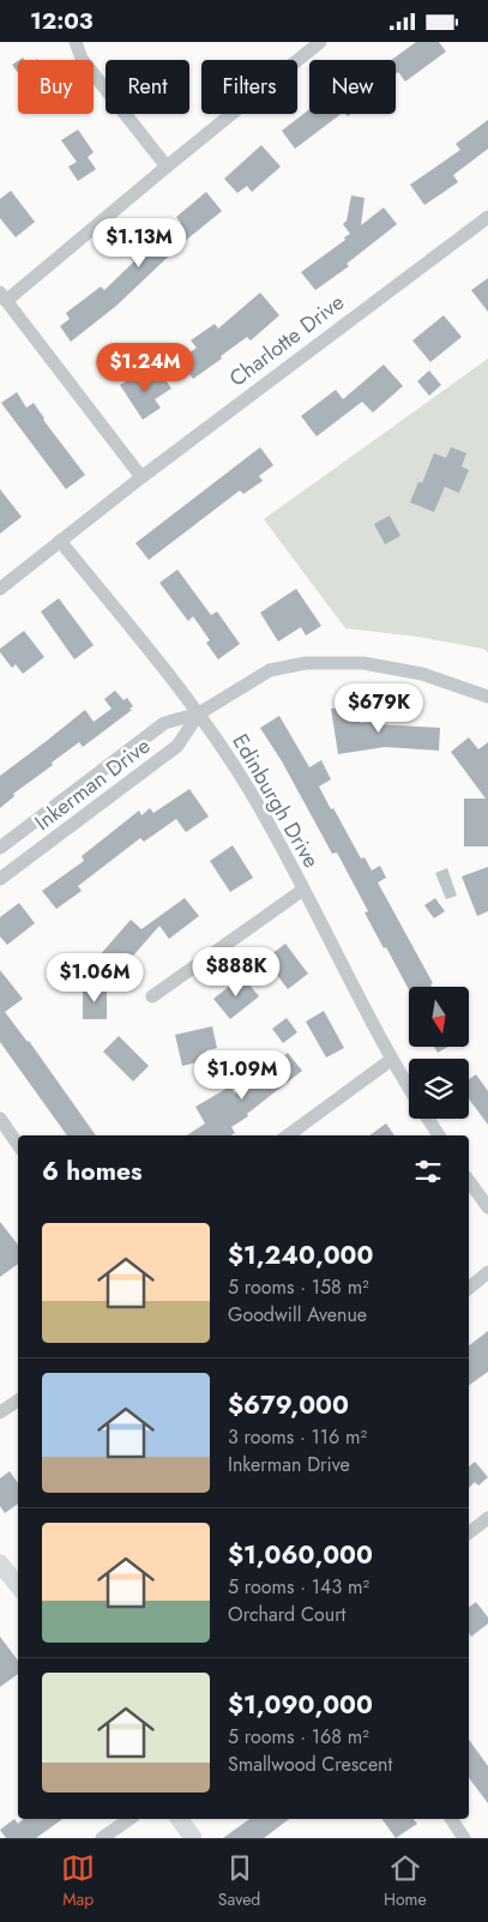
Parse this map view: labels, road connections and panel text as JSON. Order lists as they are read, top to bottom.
{
  "streets": {
    "street": ["Charlotte Drive", "Inkerman Drive", "Edinburgh Drive"]
  },
  "crossings": [
    ["Charlotte Drive", "Edinburgh Drive"],
    ["Inkerman Drive", "Edinburgh Drive"]
  ],
  "north": "bottom",
  "page": {
    "status": "12:03",
    "chip": [
      "Buy",
      "Rent",
      "Filters",
      "New"
    ],
    "price": [
      "$1.13M",
      "$1.24M",
      "$679K",
      "$888K",
      "$1.06M",
      "$1.09M"
    ],
    "heading": "6 homes",
    "list": [
      {
        "name": "$1,240,000",
        "note": "5 rooms · 158 m² · Goodwill Avenue"
      },
      {
        "name": "$679,000",
        "note": "3 rooms · 116 m² · Inkerman Drive"
      },
      {
        "name": "$1,060,000",
        "note": "5 rooms · 143 m² · Orchard Court"
      },
      {
        "name": "$1,090,000",
        "note": "5 rooms · 168 m² · Smallwood Crescent"
      }
    ],
    "tabs": ["Map", "Saved", "Home"]
  }
}
